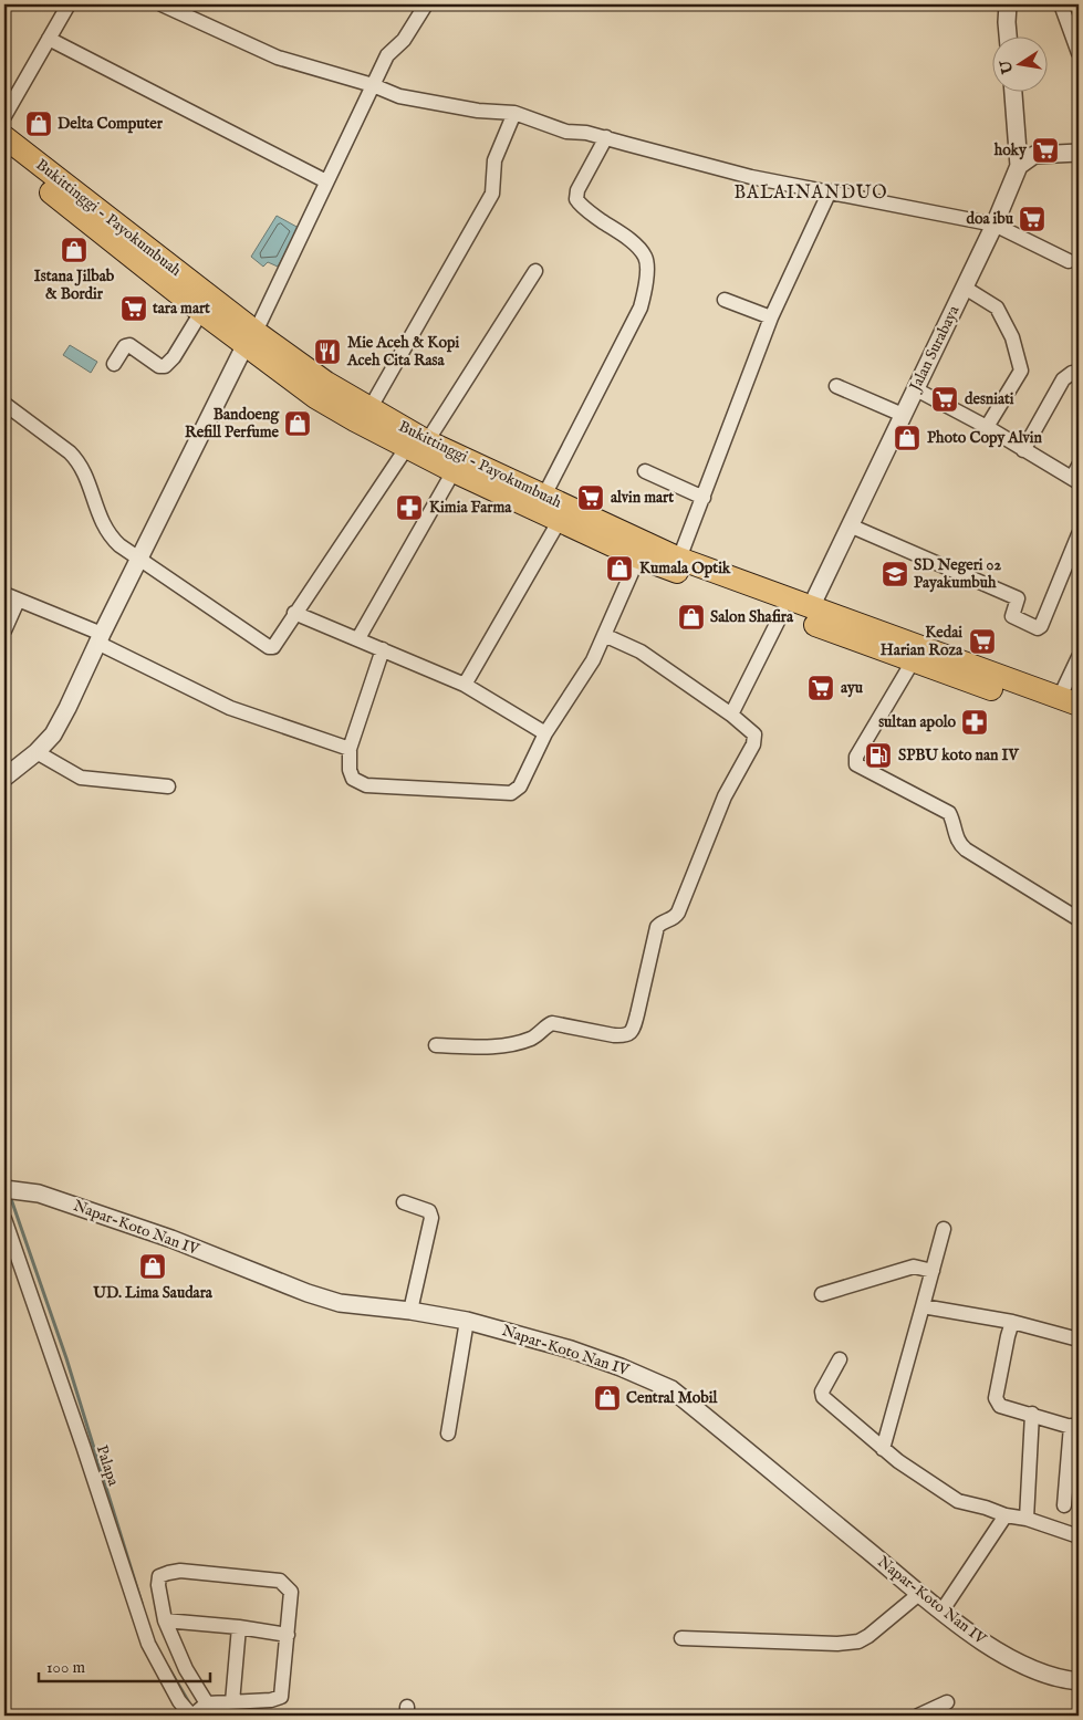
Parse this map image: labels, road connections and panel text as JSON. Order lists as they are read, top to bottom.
{
  "streets": {
    "highway": ["Bukittinggi - Payokumbuah"],
    "street": ["Jalan Surabaya", "Napar-Koto Nan IV", "Palapa"]
  },
  "crossings": [
    ["Bukittinggi - Payokumbuah", "Jalan Surabaya"]
  ],
  "districts": ["BALAINANDUO"],
  "places": {
    "shop": [
      "Delta Computer",
      "Istana Jilbab & Bordir",
      "Bandoeng Refill Perfume",
      "Photo Copy Alvin",
      "Kumala Optik",
      "Salon Shafira",
      "UD. Lima Saudara",
      "Central Mobil"
    ],
    "supermarket": [
      "hoky",
      "doa ibu",
      "tara mart",
      "desniati",
      "alvin mart",
      "Kedai Harian Roza",
      "ayu"
    ],
    "restaurant": ["Mie Aceh & Kopi Aceh Cita Rasa"],
    "pharmacy": ["Kimia Farma", "sultan apolo"],
    "school or university": ["SD Negeri 02 Payakumbuh"],
    "fuel station": ["SPBU koto nan IV"]
  },
  "scale_bar": "100 m",
  "north": "left"
}
